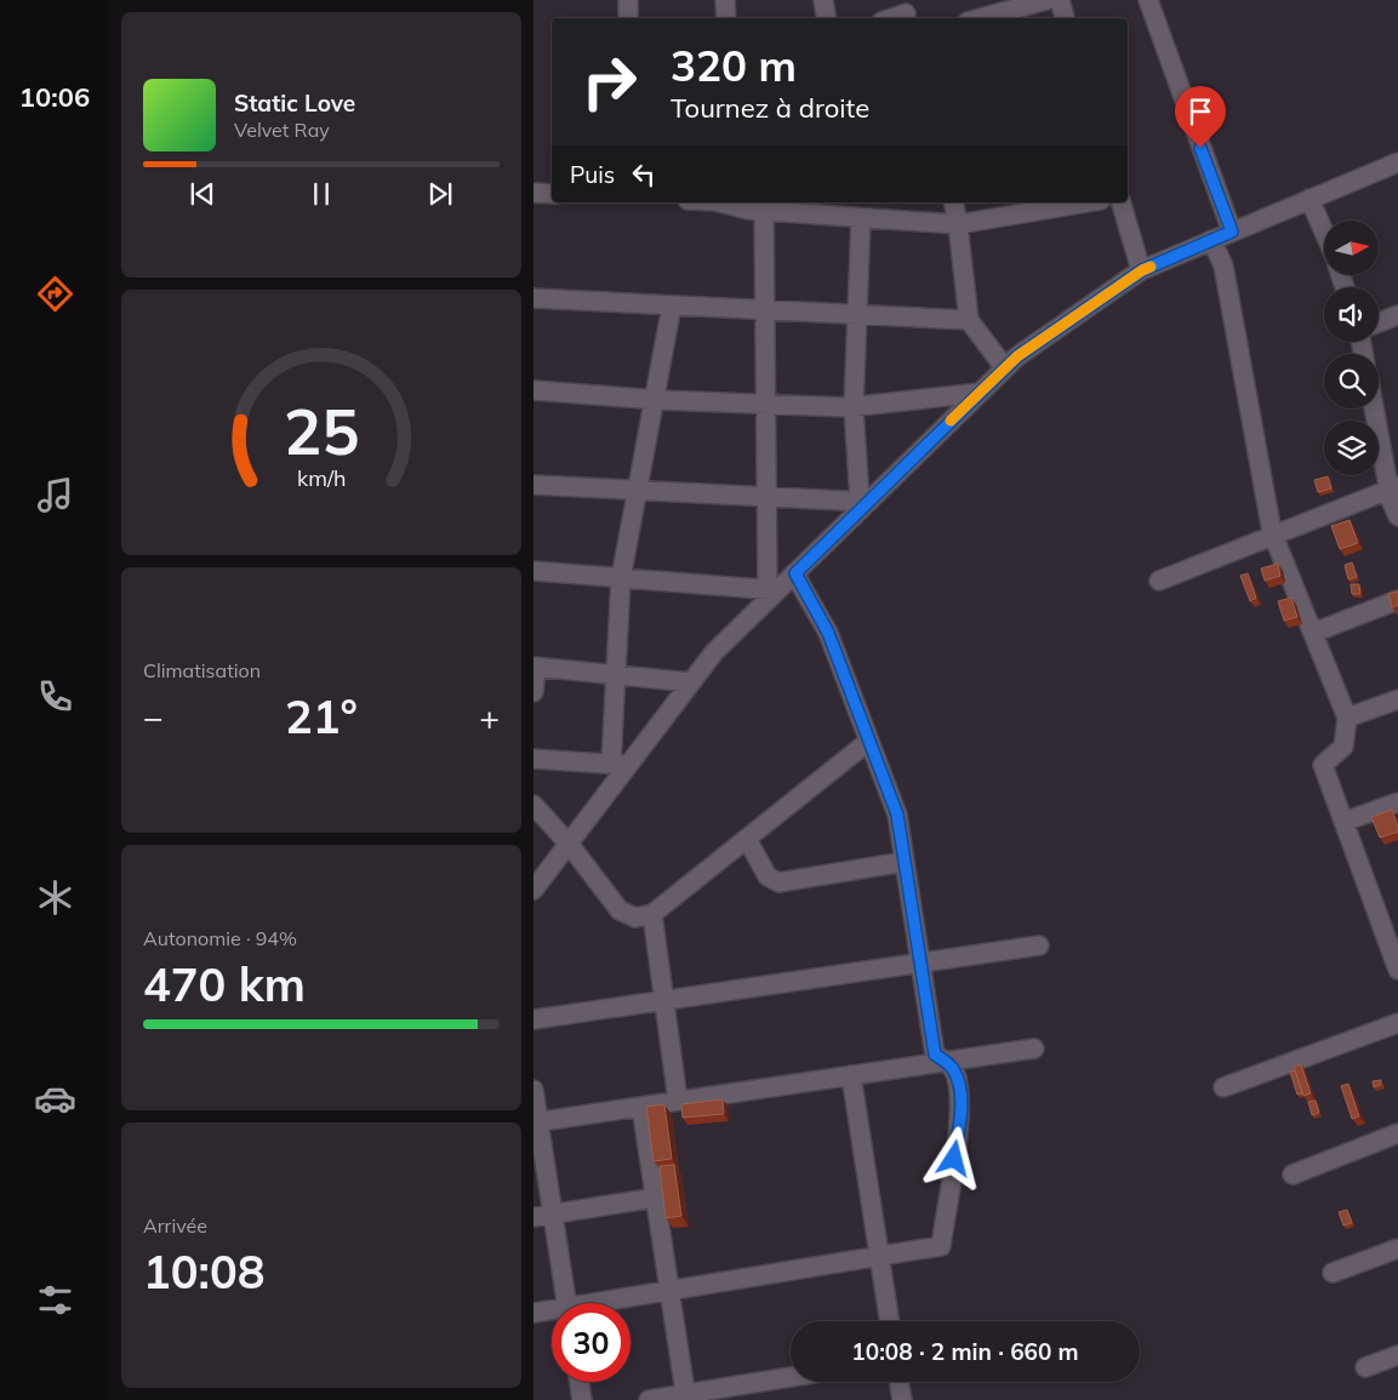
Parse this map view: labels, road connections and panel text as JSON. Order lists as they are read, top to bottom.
{
  "north": "right",
  "page": {
    "tabs": "10:06",
    "turn": ["320 m", "Tournez à droite"],
    "song": ["Static Love", "Velvet Ray"],
    "then": "Puis",
    "tile": [
      "Climatisation",
      ["Autonomie · 94%", "470 km"],
      ["Arrivée", "10:08"]
    ],
    "heat": ["−", "21°", "+"],
    "limit": "30",
    "trip": "10:08 · 2 min · 660 m",
    "gauge": ["25", "km/h"]
  }
}
